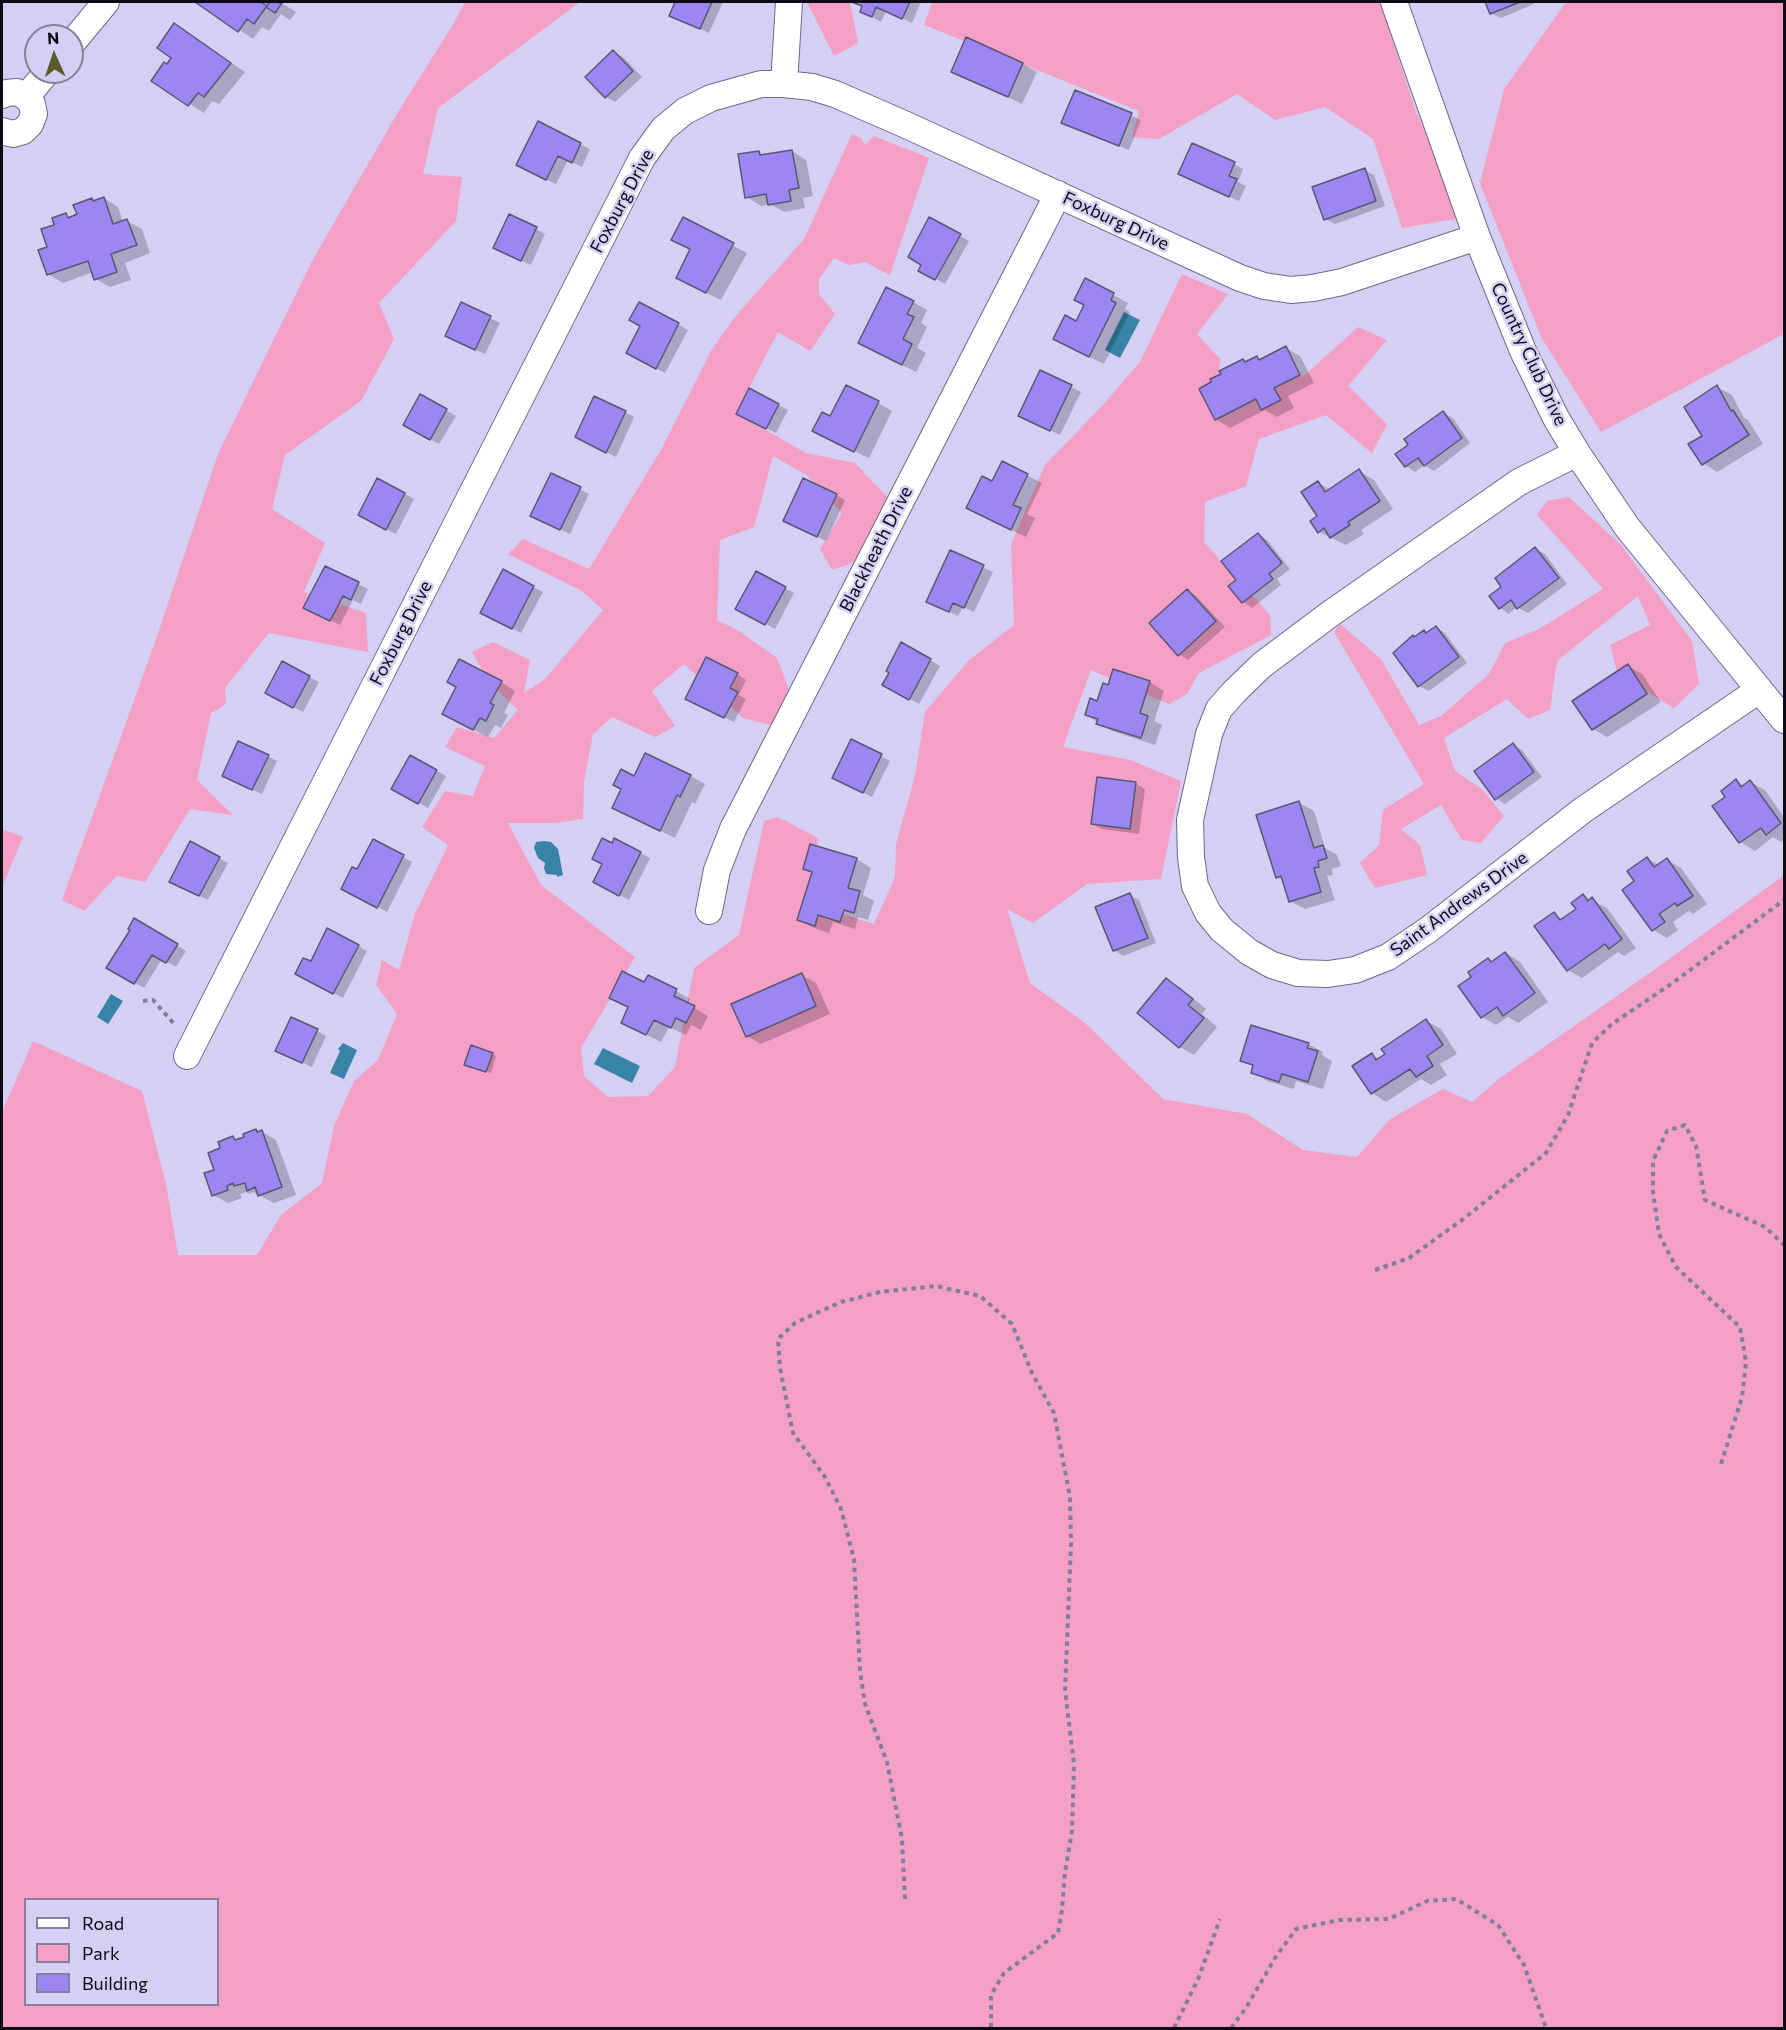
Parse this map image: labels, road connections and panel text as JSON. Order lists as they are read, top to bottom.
{
  "streets": {
    "street": [
      "Foxburg Drive",
      "Country Club Drive",
      "Blackheath Drive",
      "Saint Andrews Drive"
    ]
  },
  "crossings": [
    ["Foxburg Drive", "Country Club Drive"],
    ["Foxburg Drive", "Blackheath Drive"],
    ["Country Club Drive", "Saint Andrews Drive"]
  ],
  "legend": ["Road", "Park", "Building"],
  "north": "top"
}
